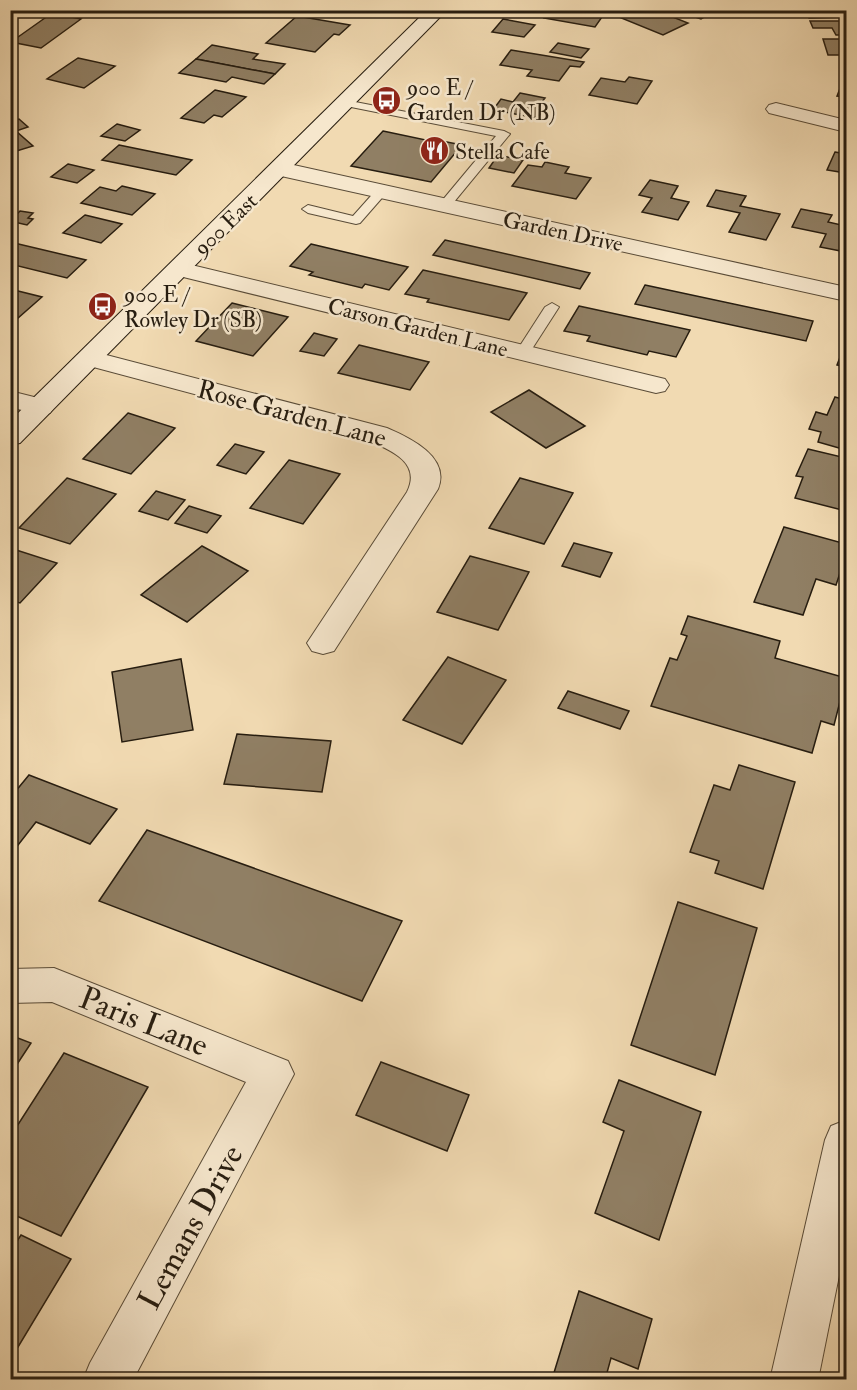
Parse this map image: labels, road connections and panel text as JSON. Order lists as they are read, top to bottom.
{
  "streets": {
    "street": [
      "900 East",
      "Garden Drive",
      "Carson Garden Lane",
      "Rose Garden Lane",
      "Paris Lane",
      "Lemans Drive"
    ]
  },
  "crossings": [
    ["900 East", "Garden Drive"],
    ["900 East", "Carson Garden Lane"],
    ["900 East", "Rose Garden Lane"],
    ["Paris Lane", "Lemans Drive"]
  ],
  "places": {
    "bus stop": ["900 E / Garden Dr (NB)", "900 E / Rowley Dr (SB)"],
    "restaurant": ["Stella Cafe"]
  }
}
